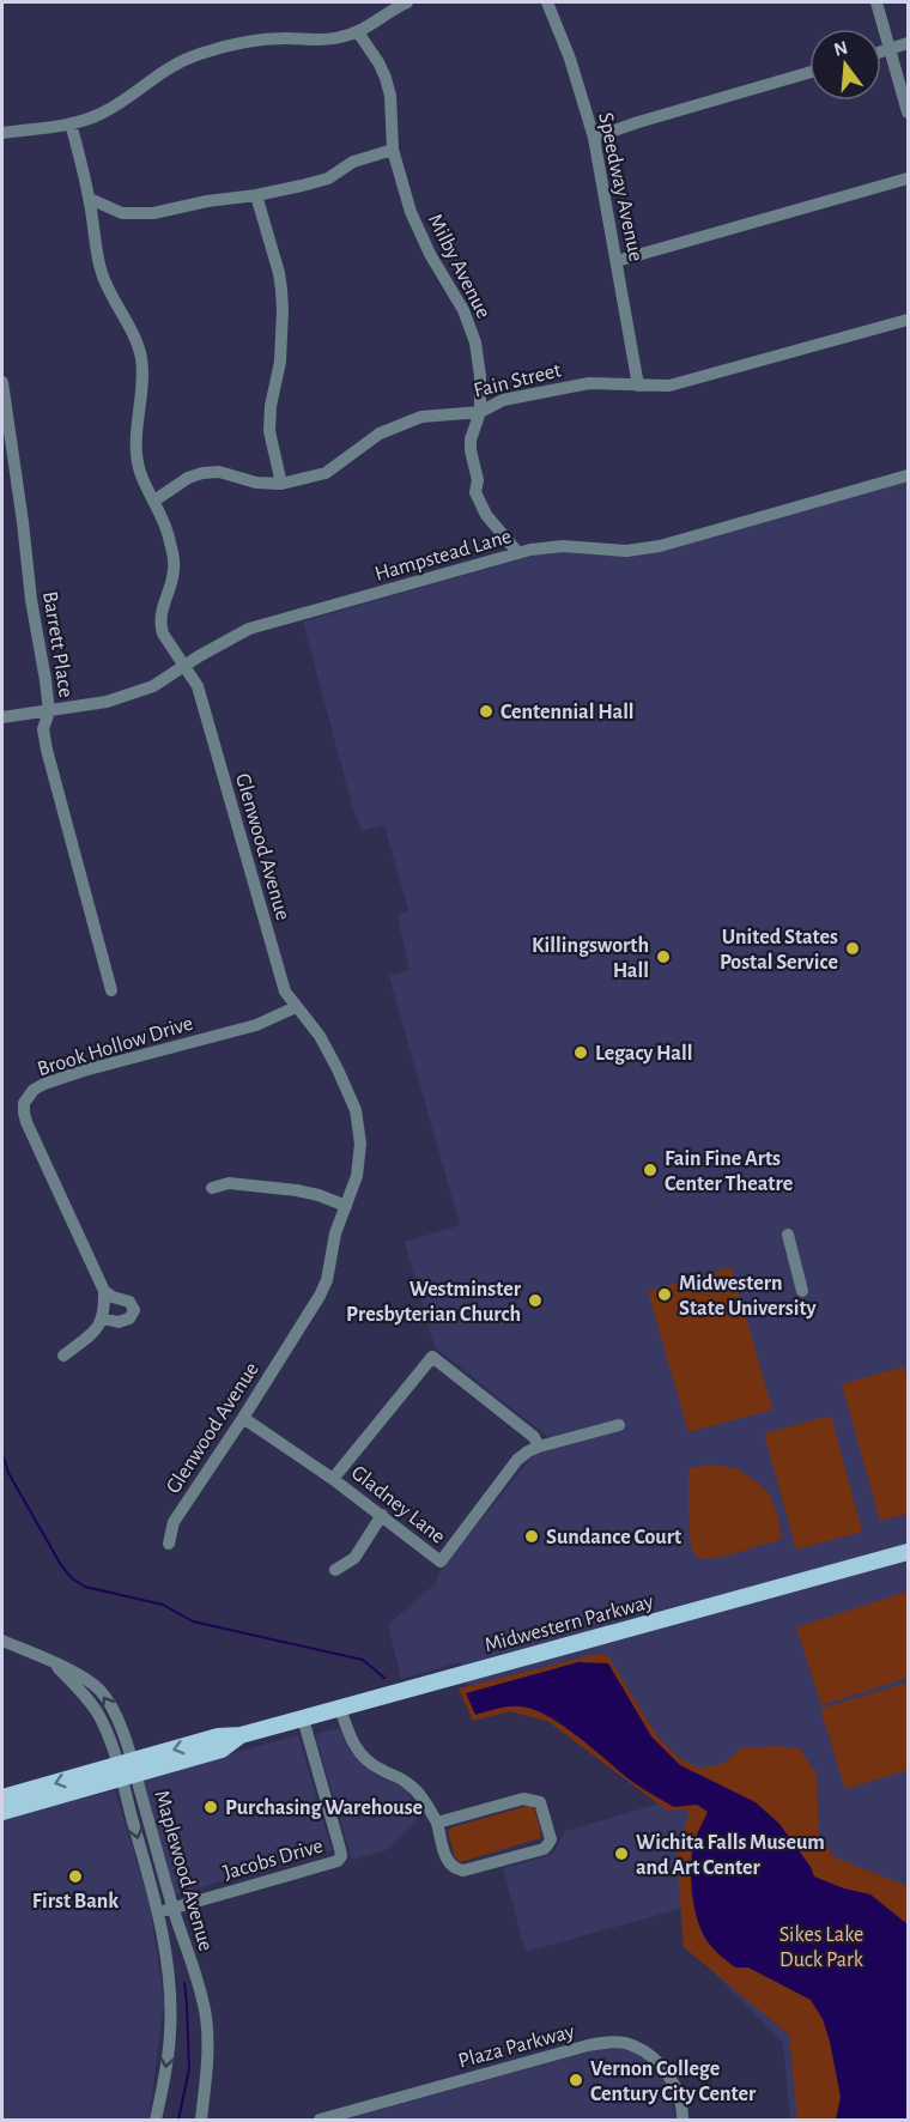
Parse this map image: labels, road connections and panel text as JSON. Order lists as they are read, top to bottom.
{
  "streets": {
    "main road": ["Midwestern Parkway"],
    "street": [
      "Speedway Avenue",
      "Milby Avenue",
      "Fain Street",
      "Hampstead Lane",
      "Barrett Place",
      "Glenwood Avenue",
      "Brook Hollow Drive",
      "Gladney Lane",
      "Jacobs Drive",
      "Maplewood Avenue",
      "Plaza Parkway"
    ]
  },
  "crossings": [
    ["Speedway Avenue", "Fain Street"],
    ["Milby Avenue", "Fain Street"],
    ["Milby Avenue", "Hampstead Lane"],
    ["Fain Street", "Glenwood Avenue"],
    ["Hampstead Lane", "Barrett Place"],
    ["Hampstead Lane", "Glenwood Avenue"],
    ["Glenwood Avenue", "Brook Hollow Drive"],
    ["Glenwood Avenue", "Gladney Lane"],
    ["Midwestern Parkway", "Jacobs Drive"],
    ["Midwestern Parkway", "Maplewood Avenue"],
    ["Jacobs Drive", "Maplewood Avenue"]
  ],
  "parks": ["Sikes Lake Duck Park"],
  "places": [
    "Centennial Hall",
    "United States Postal Service",
    "Killingsworth Hall",
    "Legacy Hall",
    "Fain Fine Arts Center Theatre",
    "Midwestern State University",
    "Westminster Presbyterian Church",
    "Sundance Court",
    "Purchasing Warehouse",
    "Wichita Falls Museum and Art Center",
    "First Bank",
    "Vernon College Century City Center"
  ],
  "north": "top"
}
